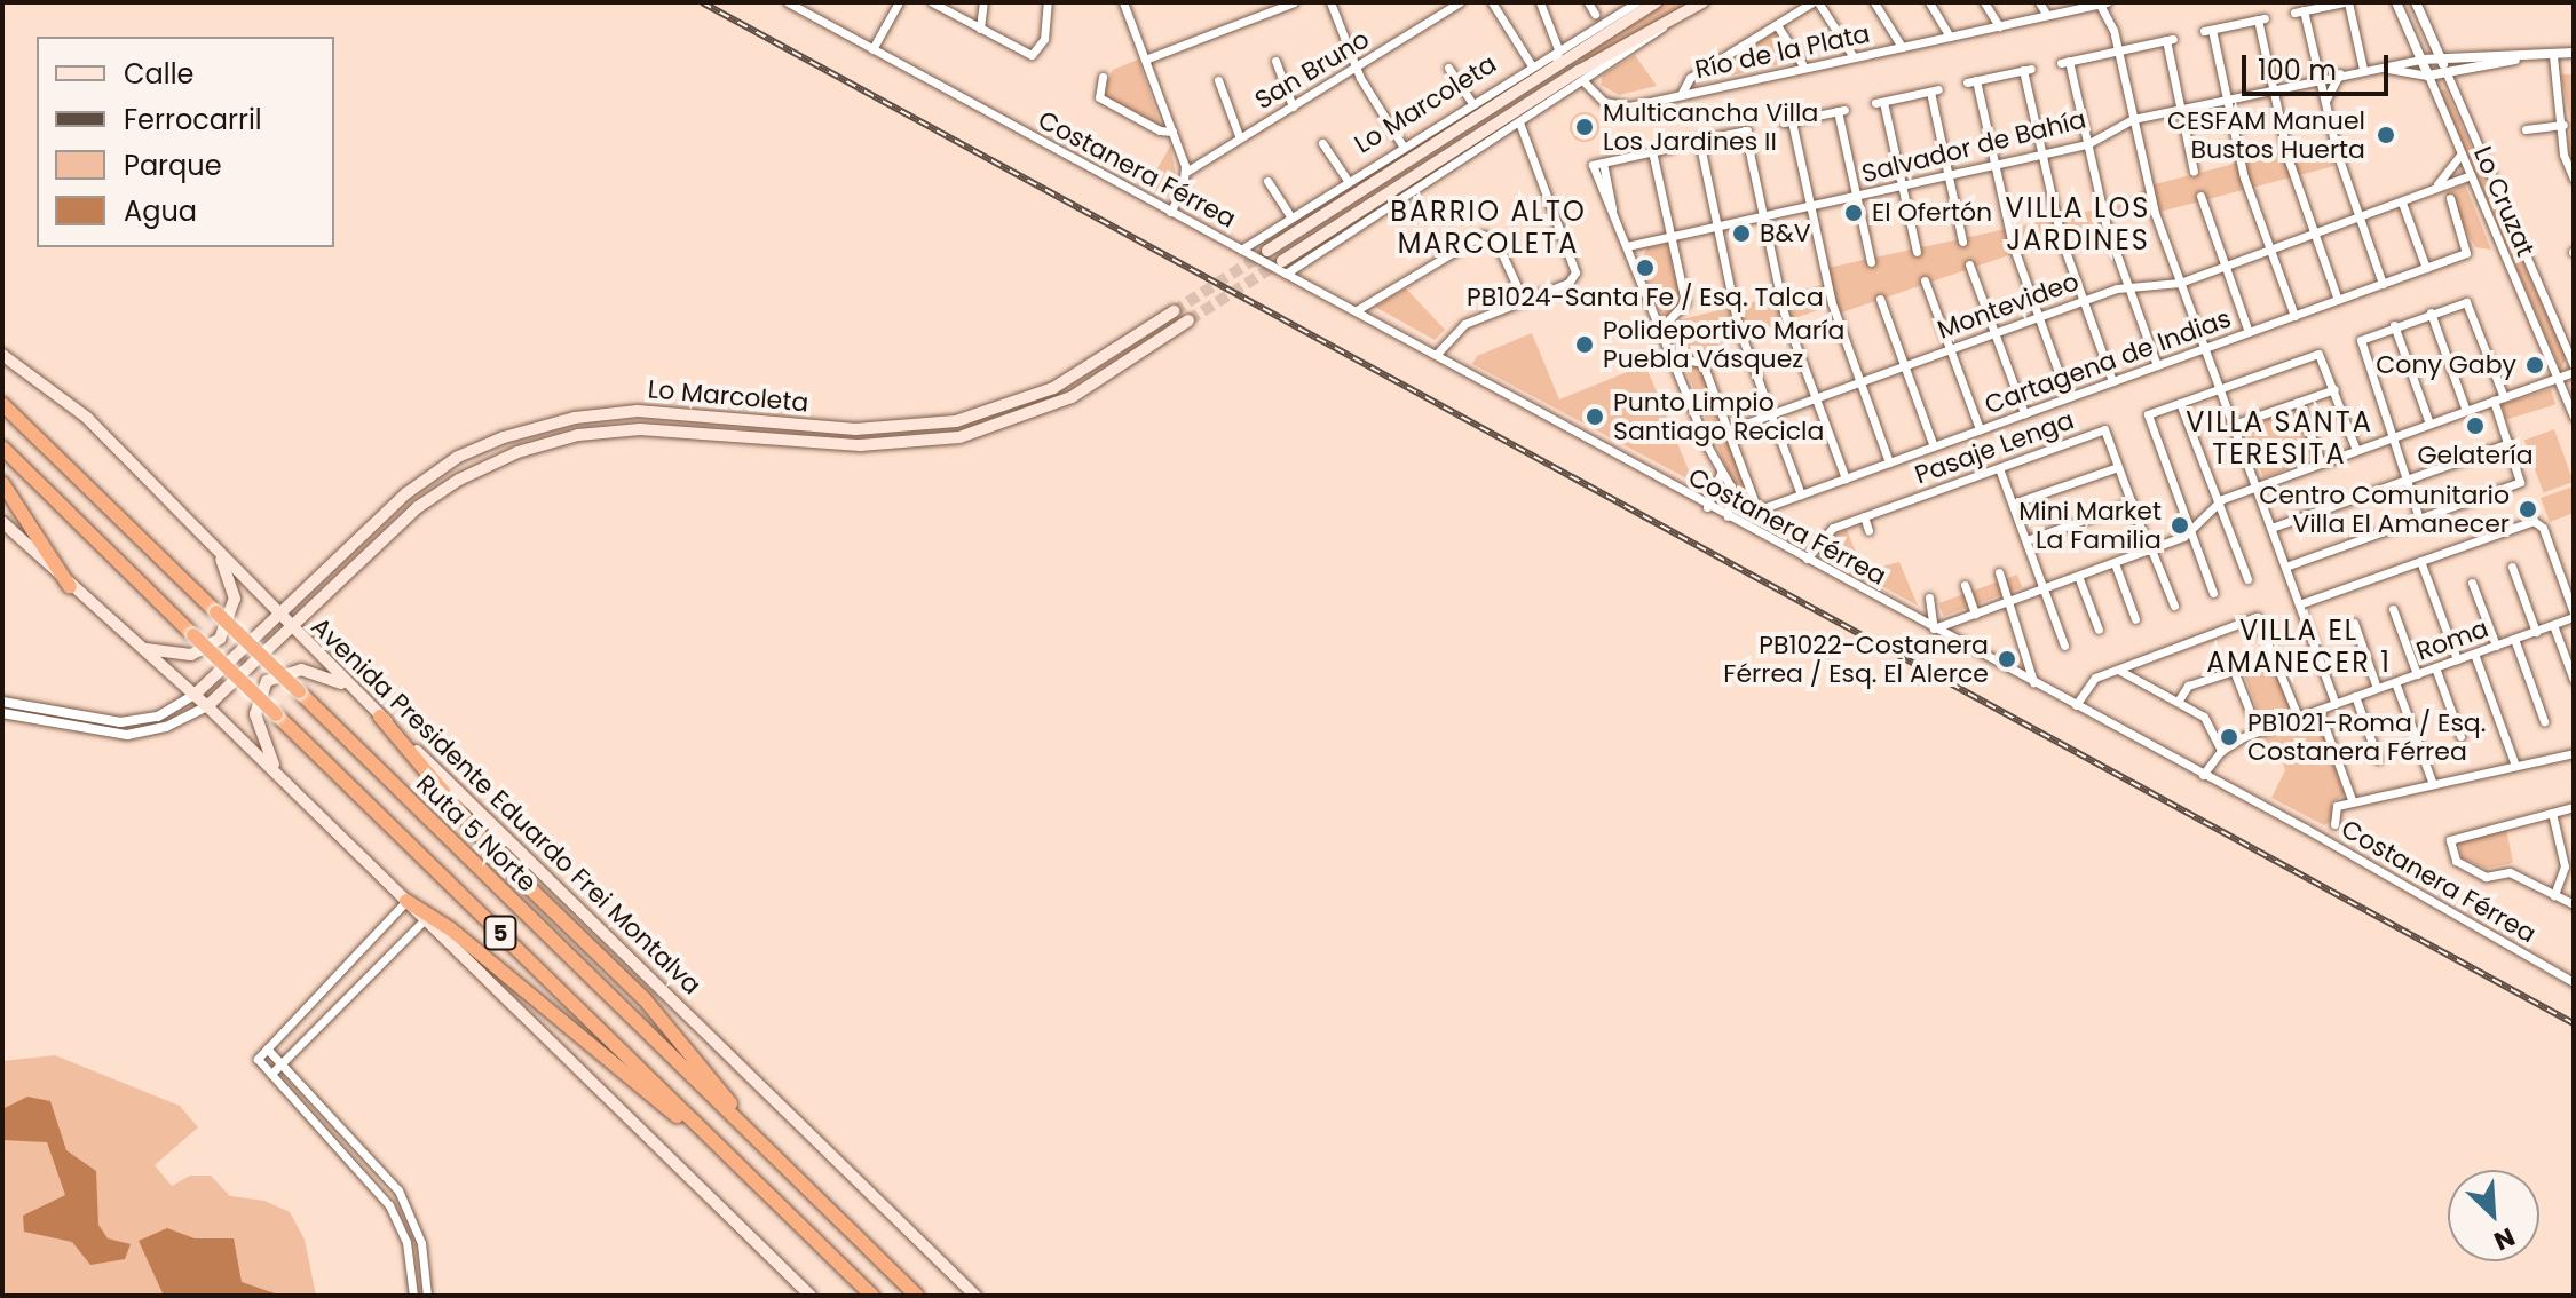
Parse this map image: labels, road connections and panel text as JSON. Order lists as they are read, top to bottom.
{
  "streets": {
    "highway": ["Ruta 5 Norte", "5"],
    "main road": ["Lo Marcoleta", "Avenida Presidente Eduardo Frei Montalva"],
    "street": [
      "Río de la Plata",
      "San Bruno",
      "Salvador de Bahía",
      "Costanera Férrea",
      "Lo Cruzat",
      "Montevideo",
      "Cartagena de Indias",
      "Pasaje Lenga",
      "Roma"
    ]
  },
  "crossings": [
    ["Lo Marcoleta", "Costanera Férrea"],
    ["Lo Marcoleta", "Avenida Presidente Eduardo Frei Montalva"],
    ["Salvador de Bahía", "Lo Cruzat"],
    ["Salvador de Bahía", "Montevideo"],
    ["Costanera Férrea", "Pasaje Lenga"],
    ["Costanera Férrea", "Roma"],
    ["Lo Cruzat", "Montevideo"],
    ["Montevideo", "Cartagena de Indias"]
  ],
  "districts": [
    "VILLA LOS JARDINES",
    "BARRIO ALTO MARCOLETA",
    "VILLA SANTA TERESITA",
    "VILLA EL AMANECER 1"
  ],
  "places": [
    "Multicancha Villa Los Jardines II",
    "CESFAM Manuel Bustos Huerta",
    "El Ofertón",
    "B&V",
    "PB1024-Santa Fe / Esq. Talca",
    "Polideportivo María Puebla Vásquez",
    "Cony Gaby",
    "Punto Limpio Santiago Recicla",
    "Gelatería",
    "Centro Comunitario Villa El Amanecer",
    "Mini Market La Familia",
    "PB1022-Costanera Férrea / Esq. El Alerce",
    "PB1021-Roma / Esq. Costanera Férrea"
  ],
  "legend": [
    "Calle",
    "Ferrocarril",
    "Parque",
    "Agua"
  ],
  "scale_bar": "100 m",
  "north": "bottom right"
}
